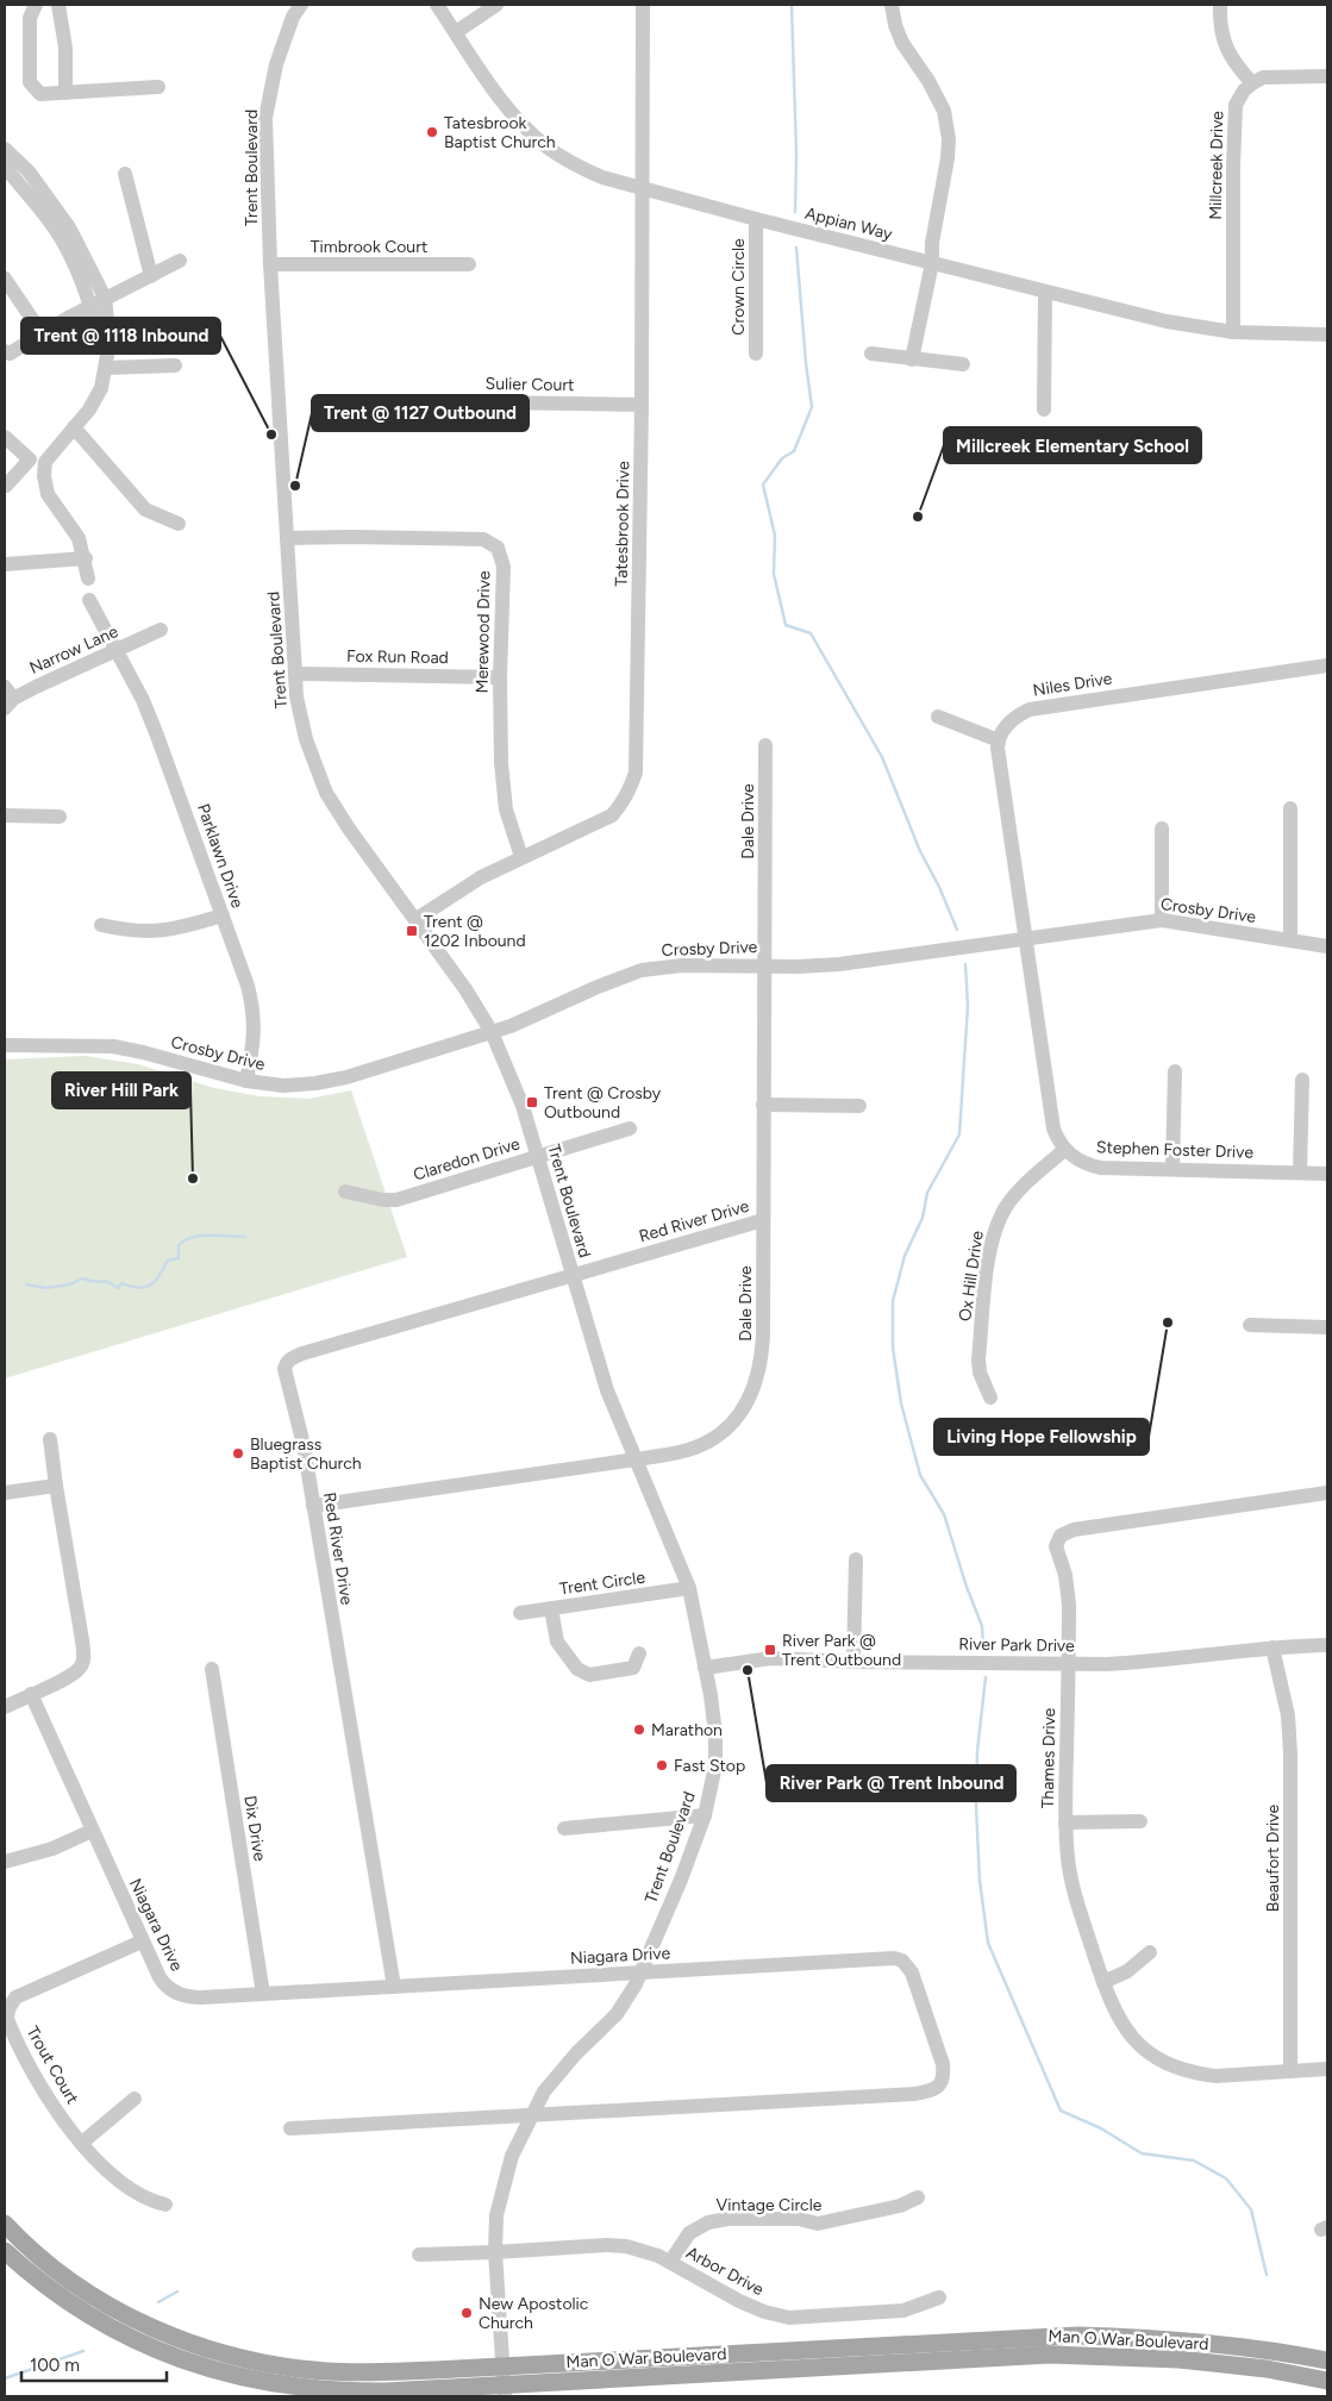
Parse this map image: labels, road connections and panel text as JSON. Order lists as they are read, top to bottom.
{
  "streets": {
    "main road": ["Man O War Boulevard"],
    "street": [
      "Millcreek Drive",
      "Trent Boulevard",
      "Appian Way",
      "Timbrook Court",
      "Crown Circle",
      "Sulier Court",
      "Tatesbrook Drive",
      "Merewood Drive",
      "Narrow Lane",
      "Fox Run Road",
      "Niles Drive",
      "Dale Drive",
      "Parklawn Drive",
      "Crosby Drive",
      "Stephen Foster Drive",
      "Claredon Drive",
      "Red River Drive",
      "Ox Hill Drive",
      "Trent Circle",
      "River Park Drive",
      "Thames Drive",
      "Dix Drive",
      "Beaufort Drive",
      "Niagara Drive",
      "Trout Court",
      "Vintage Circle",
      "Arbor Drive"
    ]
  },
  "crossings": [
    ["Millcreek Drive", "Appian Way"],
    ["Trent Boulevard", "Timbrook Court"],
    ["Trent Boulevard", "Tatesbrook Drive"],
    ["Trent Boulevard", "Merewood Drive"],
    ["Trent Boulevard", "Fox Run Road"],
    ["Trent Boulevard", "Dale Drive"],
    ["Trent Boulevard", "Crosby Drive"],
    ["Trent Boulevard", "Claredon Drive"],
    ["Trent Boulevard", "Red River Drive"],
    ["Trent Boulevard", "Trent Circle"],
    ["Trent Boulevard", "River Park Drive"],
    ["Trent Boulevard", "Niagara Drive"],
    ["Trent Boulevard", "Arbor Drive"],
    ["Trent Boulevard", "Man O War Boulevard"],
    ["Appian Way", "Crown Circle"],
    ["Appian Way", "Tatesbrook Drive"],
    ["Sulier Court", "Tatesbrook Drive"],
    ["Tatesbrook Drive", "Merewood Drive"],
    ["Merewood Drive", "Fox Run Road"],
    ["Narrow Lane", "Parklawn Drive"],
    ["Dale Drive", "Crosby Drive"],
    ["Dale Drive", "Red River Drive"],
    ["Parklawn Drive", "Crosby Drive"],
    ["Stephen Foster Drive", "Ox Hill Drive"],
    ["Red River Drive", "Niagara Drive"],
    ["River Park Drive", "Thames Drive"],
    ["River Park Drive", "Beaufort Drive"],
    ["Thames Drive", "Beaufort Drive"],
    ["Dix Drive", "Niagara Drive"],
    ["Niagara Drive", "Trout Court"],
    ["Vintage Circle", "Arbor Drive"]
  ],
  "places": {
    "other": [
      "Tatesbrook Baptist Church",
      "Trent @ 1118 Inbound",
      "Trent @ 1127 Outbound",
      "Millcreek Elementary School",
      "River Hill Park",
      "Living Hope Fellowship",
      "Bluegrass Baptist Church",
      "River Park @ Trent Inbound",
      "Marathon",
      "Fast Stop",
      "New Apostolic Church"
    ],
    "transit": ["Trent @ 1202 Inbound", "Trent @ Crosby Outbound", "River Park @ Trent Outbound"]
  },
  "scale_bar": "100 m"
}
